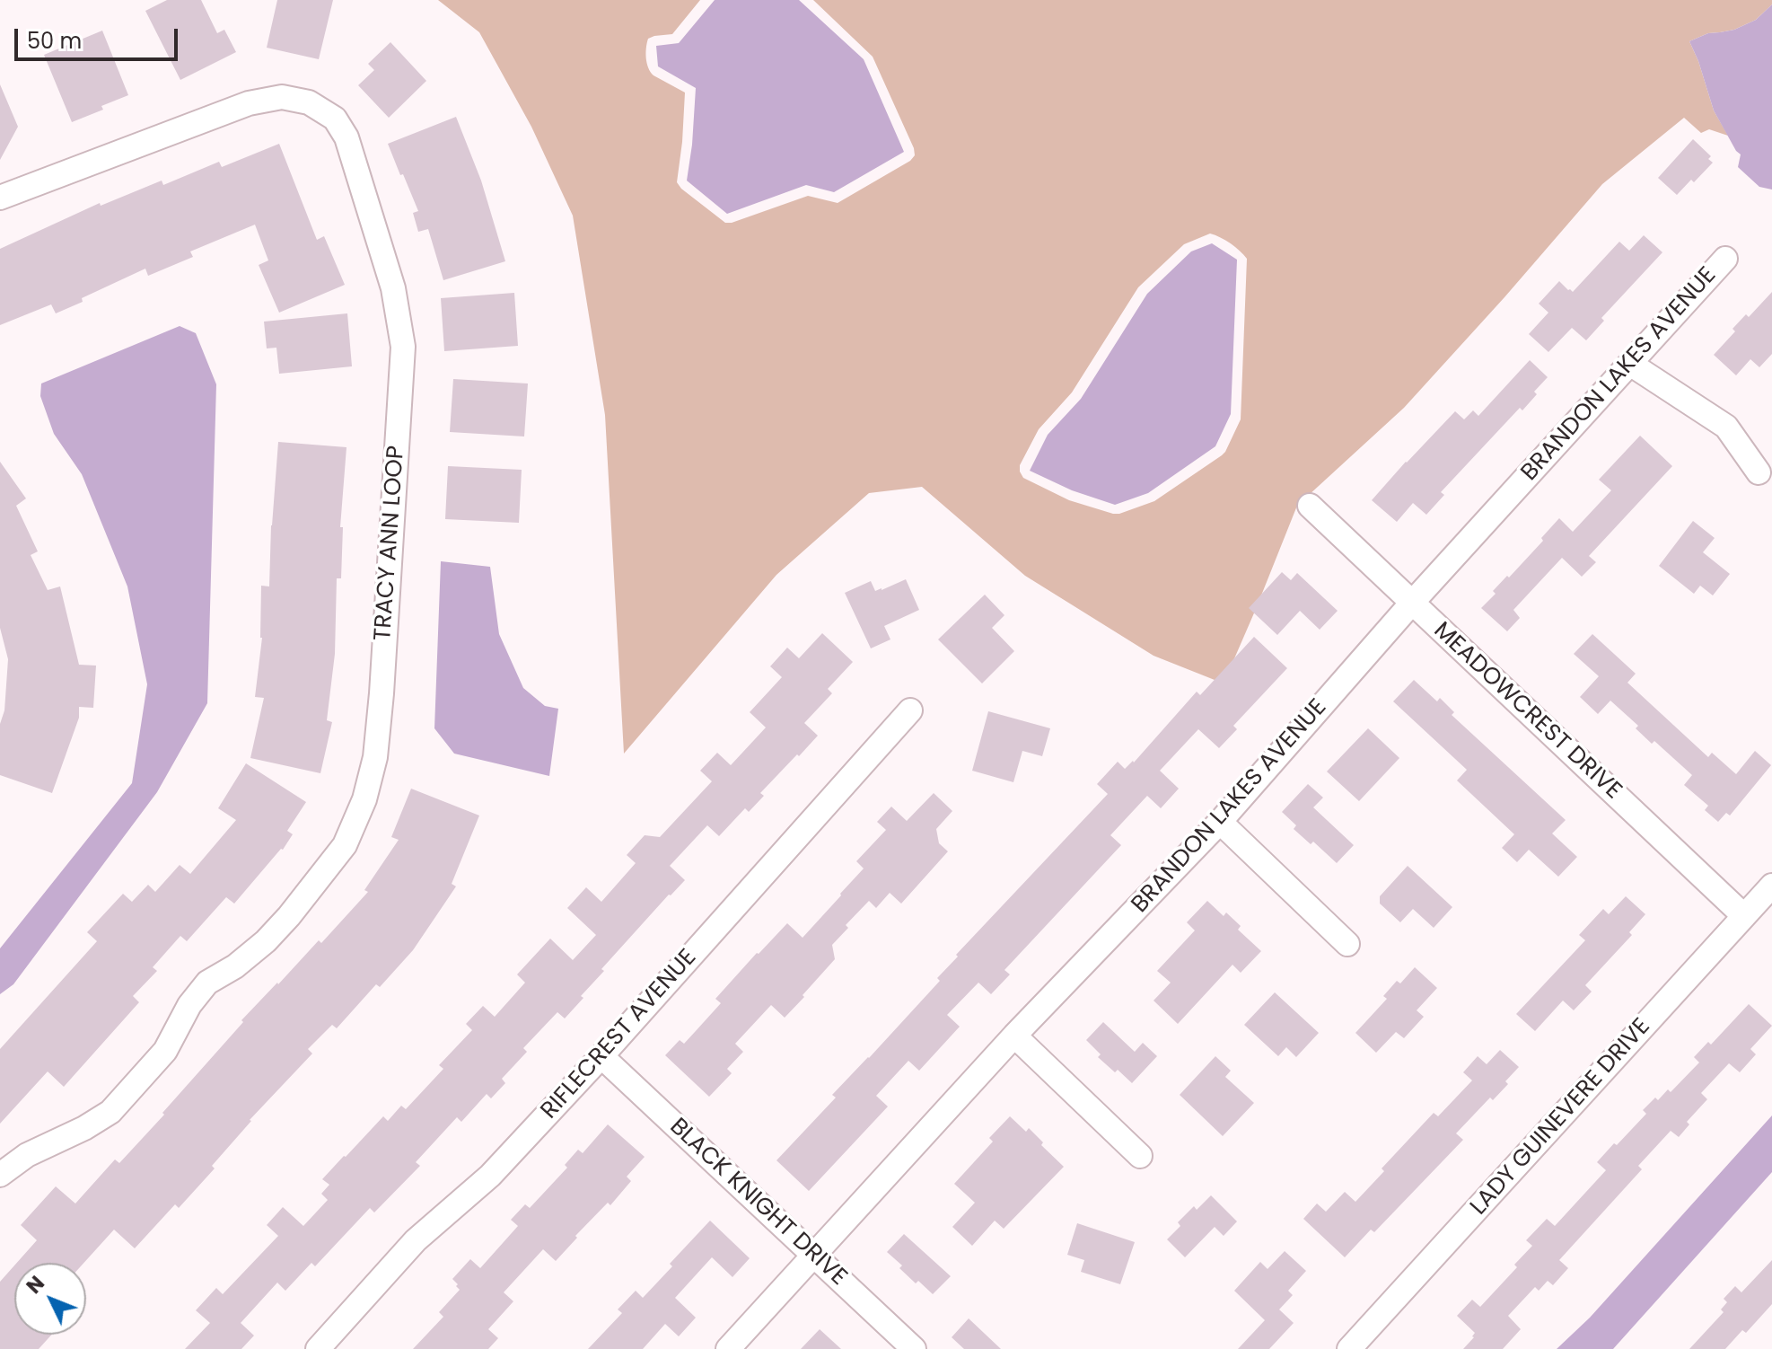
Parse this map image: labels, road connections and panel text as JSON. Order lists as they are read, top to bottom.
{
  "streets": {
    "street": [
      "BRANDON LAKES AVENUE",
      "TRACY ANN LOOP",
      "MEADOWCREST DRIVE",
      "RIFLECREST AVENUE",
      "LADY GUINEVERE DRIVE",
      "BLACK KNIGHT DRIVE"
    ]
  },
  "crossings": [
    ["BRANDON LAKES AVENUE", "MEADOWCREST DRIVE"],
    ["BRANDON LAKES AVENUE", "BLACK KNIGHT DRIVE"],
    ["MEADOWCREST DRIVE", "LADY GUINEVERE DRIVE"],
    ["RIFLECREST AVENUE", "BLACK KNIGHT DRIVE"]
  ],
  "scale_bar": "50 m",
  "north": "top left"
}
